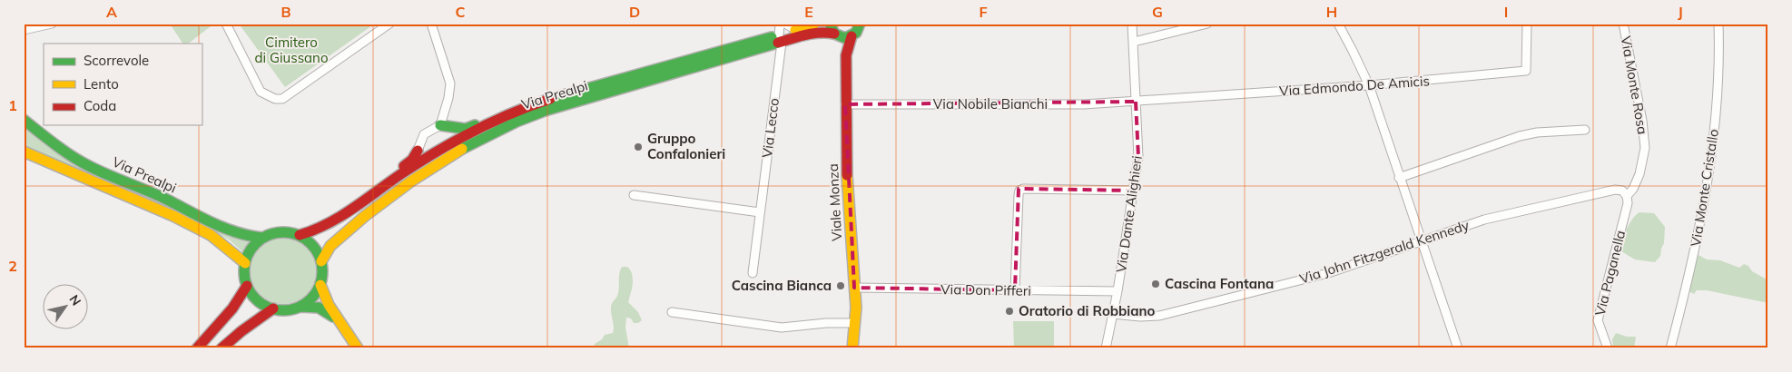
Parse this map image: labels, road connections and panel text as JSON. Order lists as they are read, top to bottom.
{
  "streets": {
    "main road": ["Via Prealpi", "Viale Monza"],
    "street": [
      "Via Monte Rosa",
      "Via Edmondo De Amicis",
      "Via Nobile Bianchi",
      "Via Lecco",
      "Via Monte Cristallo",
      "Via Dante Alighieri",
      "Via John Fitzgerald Kennedy",
      "Via Paganella",
      "Via Don Pifferi"
    ]
  },
  "crossings": [
    ["Via Monte Rosa", "Via John Fitzgerald Kennedy"],
    ["Via Monte Rosa", "Via Paganella"],
    ["Via Edmondo De Amicis", "Via Nobile Bianchi"],
    ["Via Edmondo De Amicis", "Via Dante Alighieri"],
    ["Via Prealpi", "Via Lecco"],
    ["Via Prealpi", "Viale Monza"],
    ["Via Nobile Bianchi", "Viale Monza"],
    ["Via Nobile Bianchi", "Via Dante Alighieri"],
    ["Viale Monza", "Via Don Pifferi"],
    ["Via Dante Alighieri", "Via John Fitzgerald Kennedy"],
    ["Via Dante Alighieri", "Via Don Pifferi"],
    ["Via John Fitzgerald Kennedy", "Via Paganella"]
  ],
  "parks": ["Cimitero di Giussano"],
  "places": [
    "Gruppo Confalonieri",
    "Cascina Fontana",
    "Cascina Bianca",
    "Oratorio di Robbiano"
  ],
  "legend": ["Scorrevole", "Lento", "Coda"],
  "north": "top right",
  "grid": {
    "columns": [
      "A",
      "B",
      "C",
      "D",
      "E",
      "F",
      "G",
      "H",
      "I",
      "J"
    ],
    "rows": ["1", "2"]
  }
}
